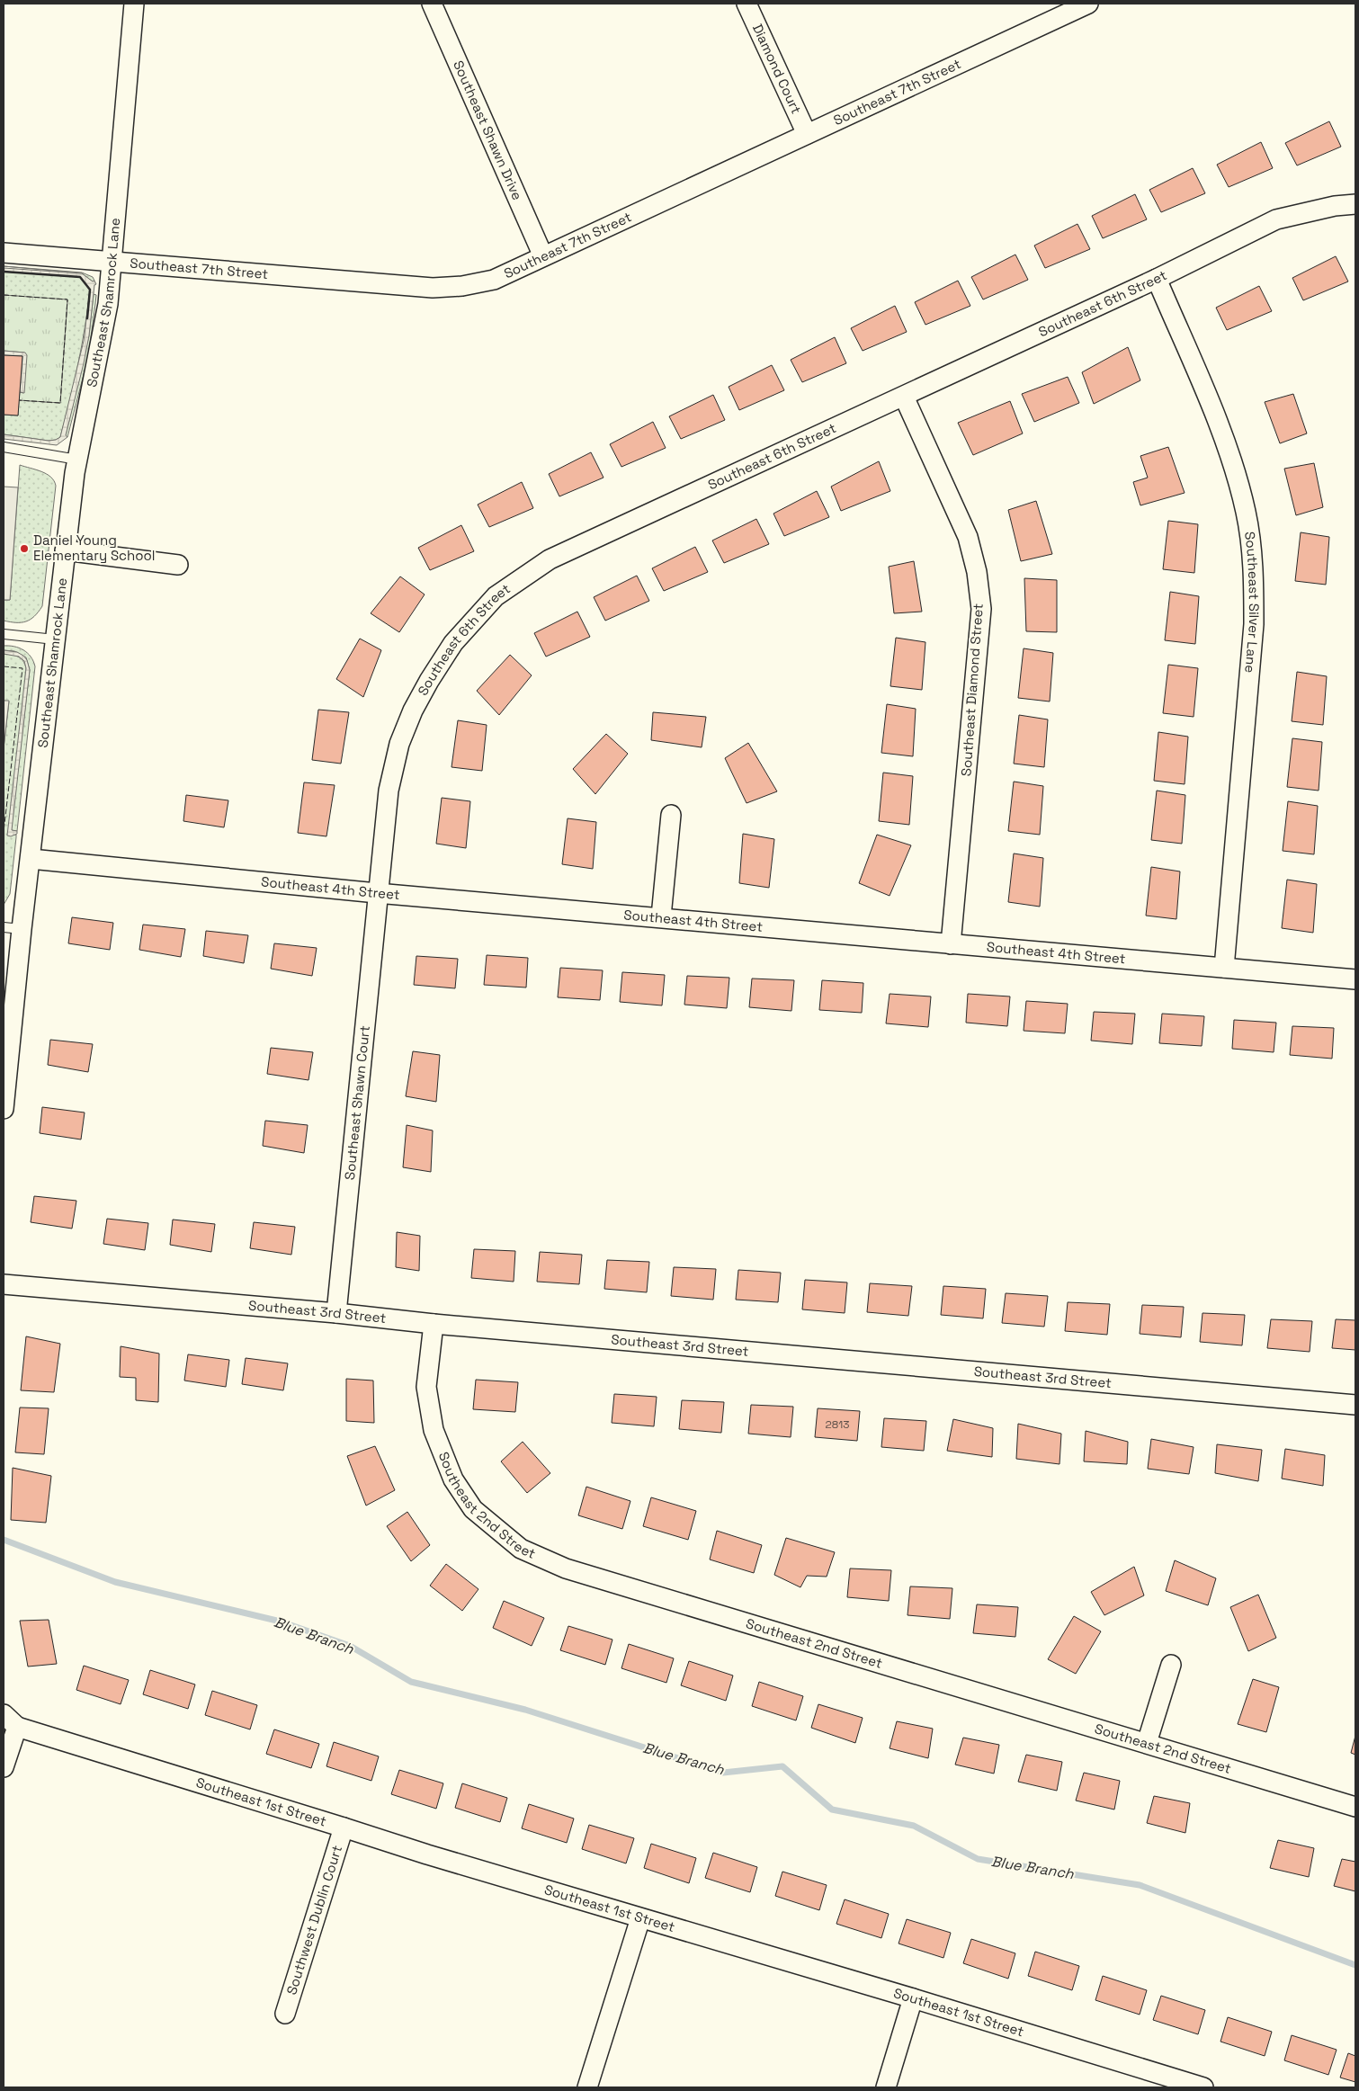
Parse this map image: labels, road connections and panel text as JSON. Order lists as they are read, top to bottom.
{
  "streets": {
    "street": [
      "Diamond Court",
      "Southeast 7th Street",
      "Southeast Shawn Drive",
      "Southeast Shamrock Lane",
      "Southeast 6th Street",
      "Southeast Silver Lane",
      "Southeast Diamond Street",
      "Southeast 4th Street",
      "Southeast Shawn Court",
      "Southeast 3rd Street",
      "Southeast 2nd Street",
      "Southeast 1st Street",
      "Southwest Dublin Court"
    ]
  },
  "crossings": [
    ["Diamond Court", "Southeast 7th Street"],
    ["Southeast 7th Street", "Southeast Shawn Drive"],
    ["Southeast 7th Street", "Southeast Shamrock Lane"],
    ["Southeast Shamrock Lane", "Southeast 4th Street"],
    ["Southeast 6th Street", "Southeast Silver Lane"],
    ["Southeast 6th Street", "Southeast Diamond Street"],
    ["Southeast 6th Street", "Southeast 4th Street"],
    ["Southeast 6th Street", "Southeast Shawn Court"],
    ["Southeast Silver Lane", "Southeast 4th Street"],
    ["Southeast Diamond Street", "Southeast 4th Street"],
    ["Southeast 4th Street", "Southeast Shawn Court"],
    ["Southeast Shawn Court", "Southeast 3rd Street"],
    ["Southeast 3rd Street", "Southeast 2nd Street"],
    ["Southeast 1st Street", "Southwest Dublin Court"]
  ],
  "water": ["Blue Branch"],
  "places": ["Daniel Young Elementary School"],
  "house_numbers": ["2813"]
}
